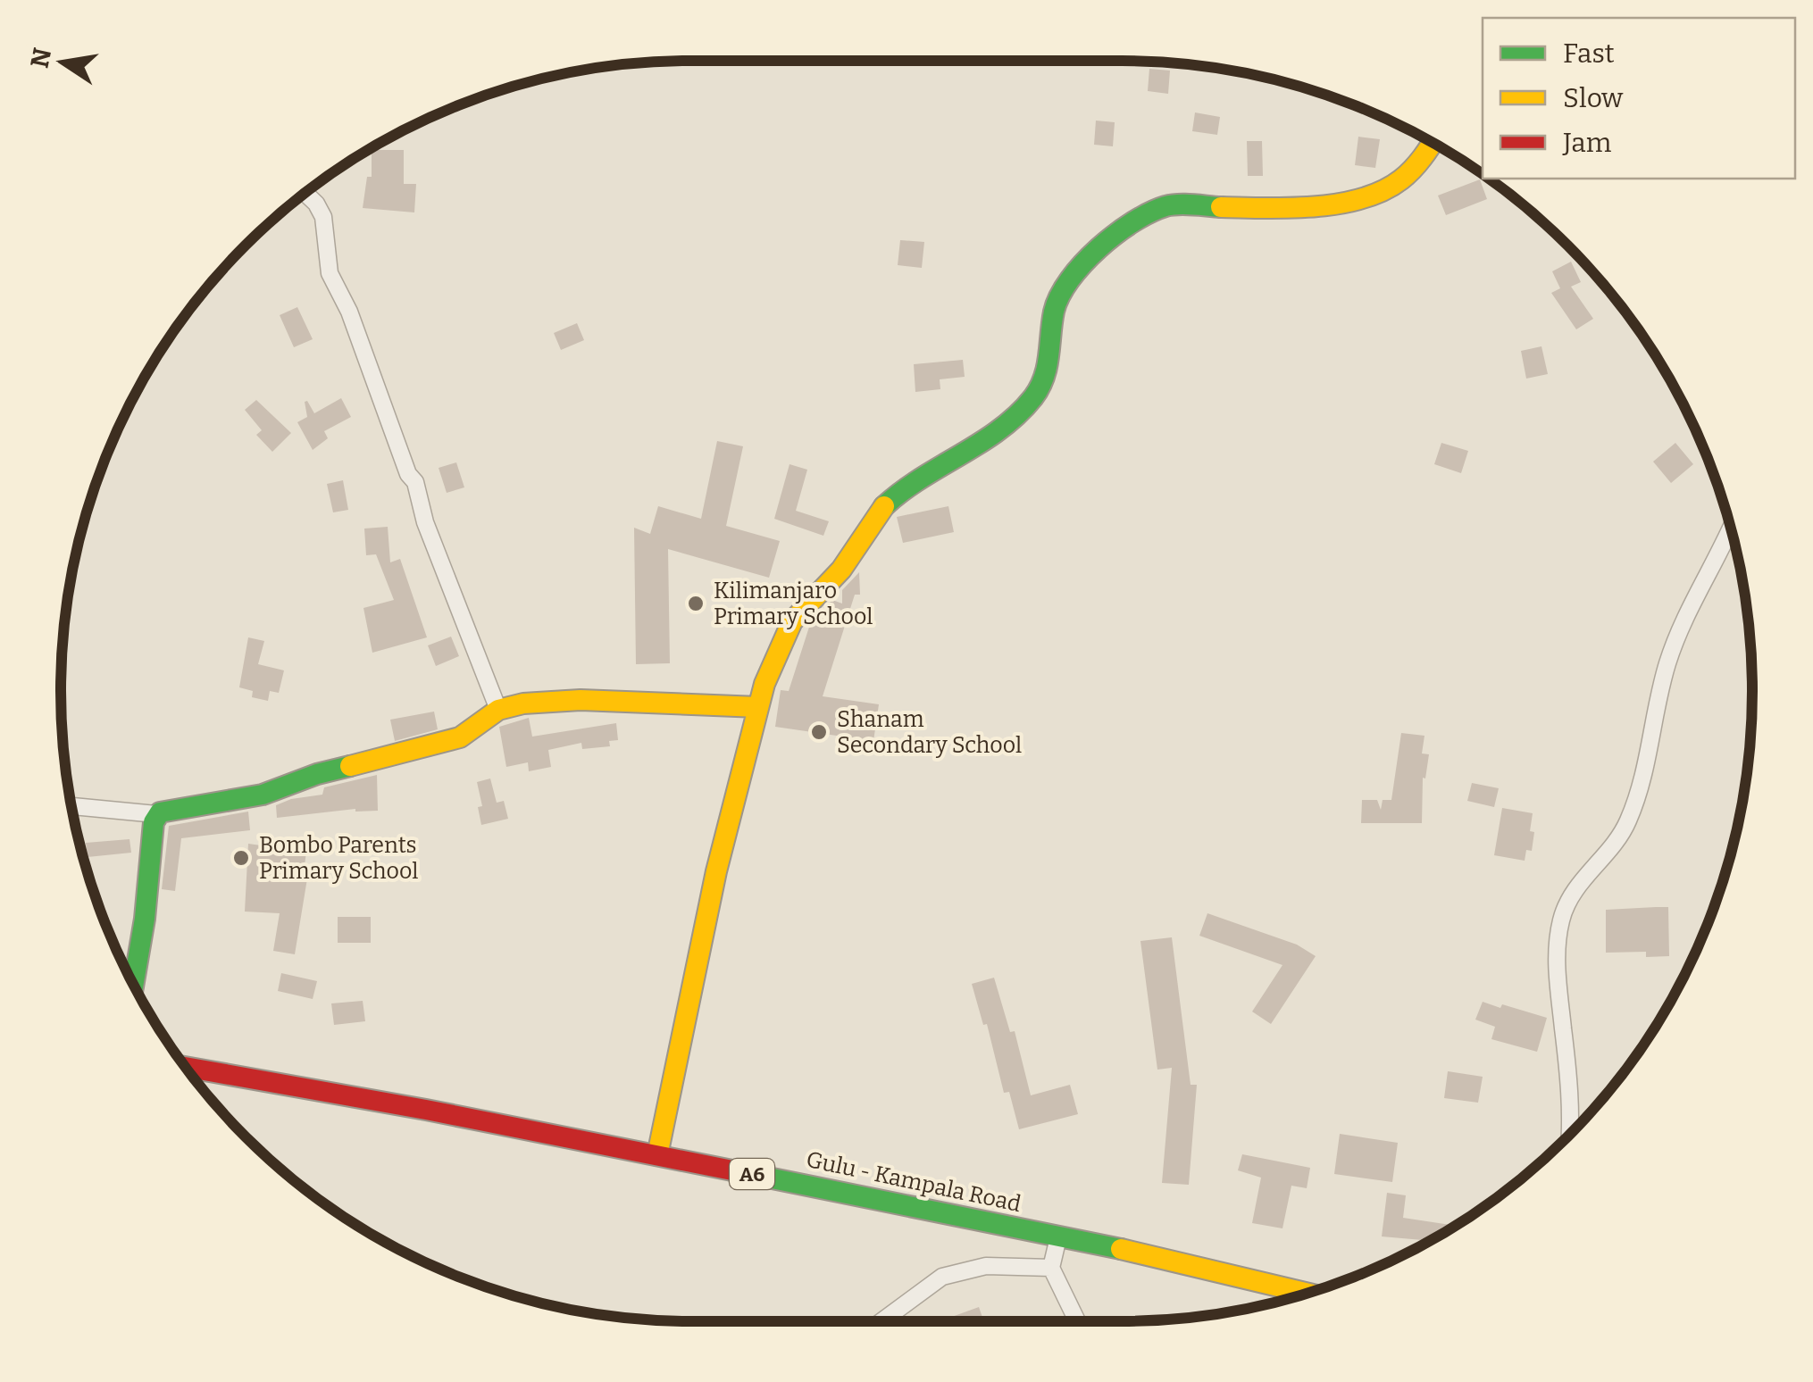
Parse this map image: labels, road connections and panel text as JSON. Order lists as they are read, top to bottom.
{
  "streets": {
    "street": ["A6", "Gulu - Kampala Road"]
  },
  "places": ["Kilimanjaro Primary School", "Shanam Secondary School", "Bombo Parents Primary School"],
  "legend": ["Fast", "Slow", "Jam"],
  "north": "left"
}
